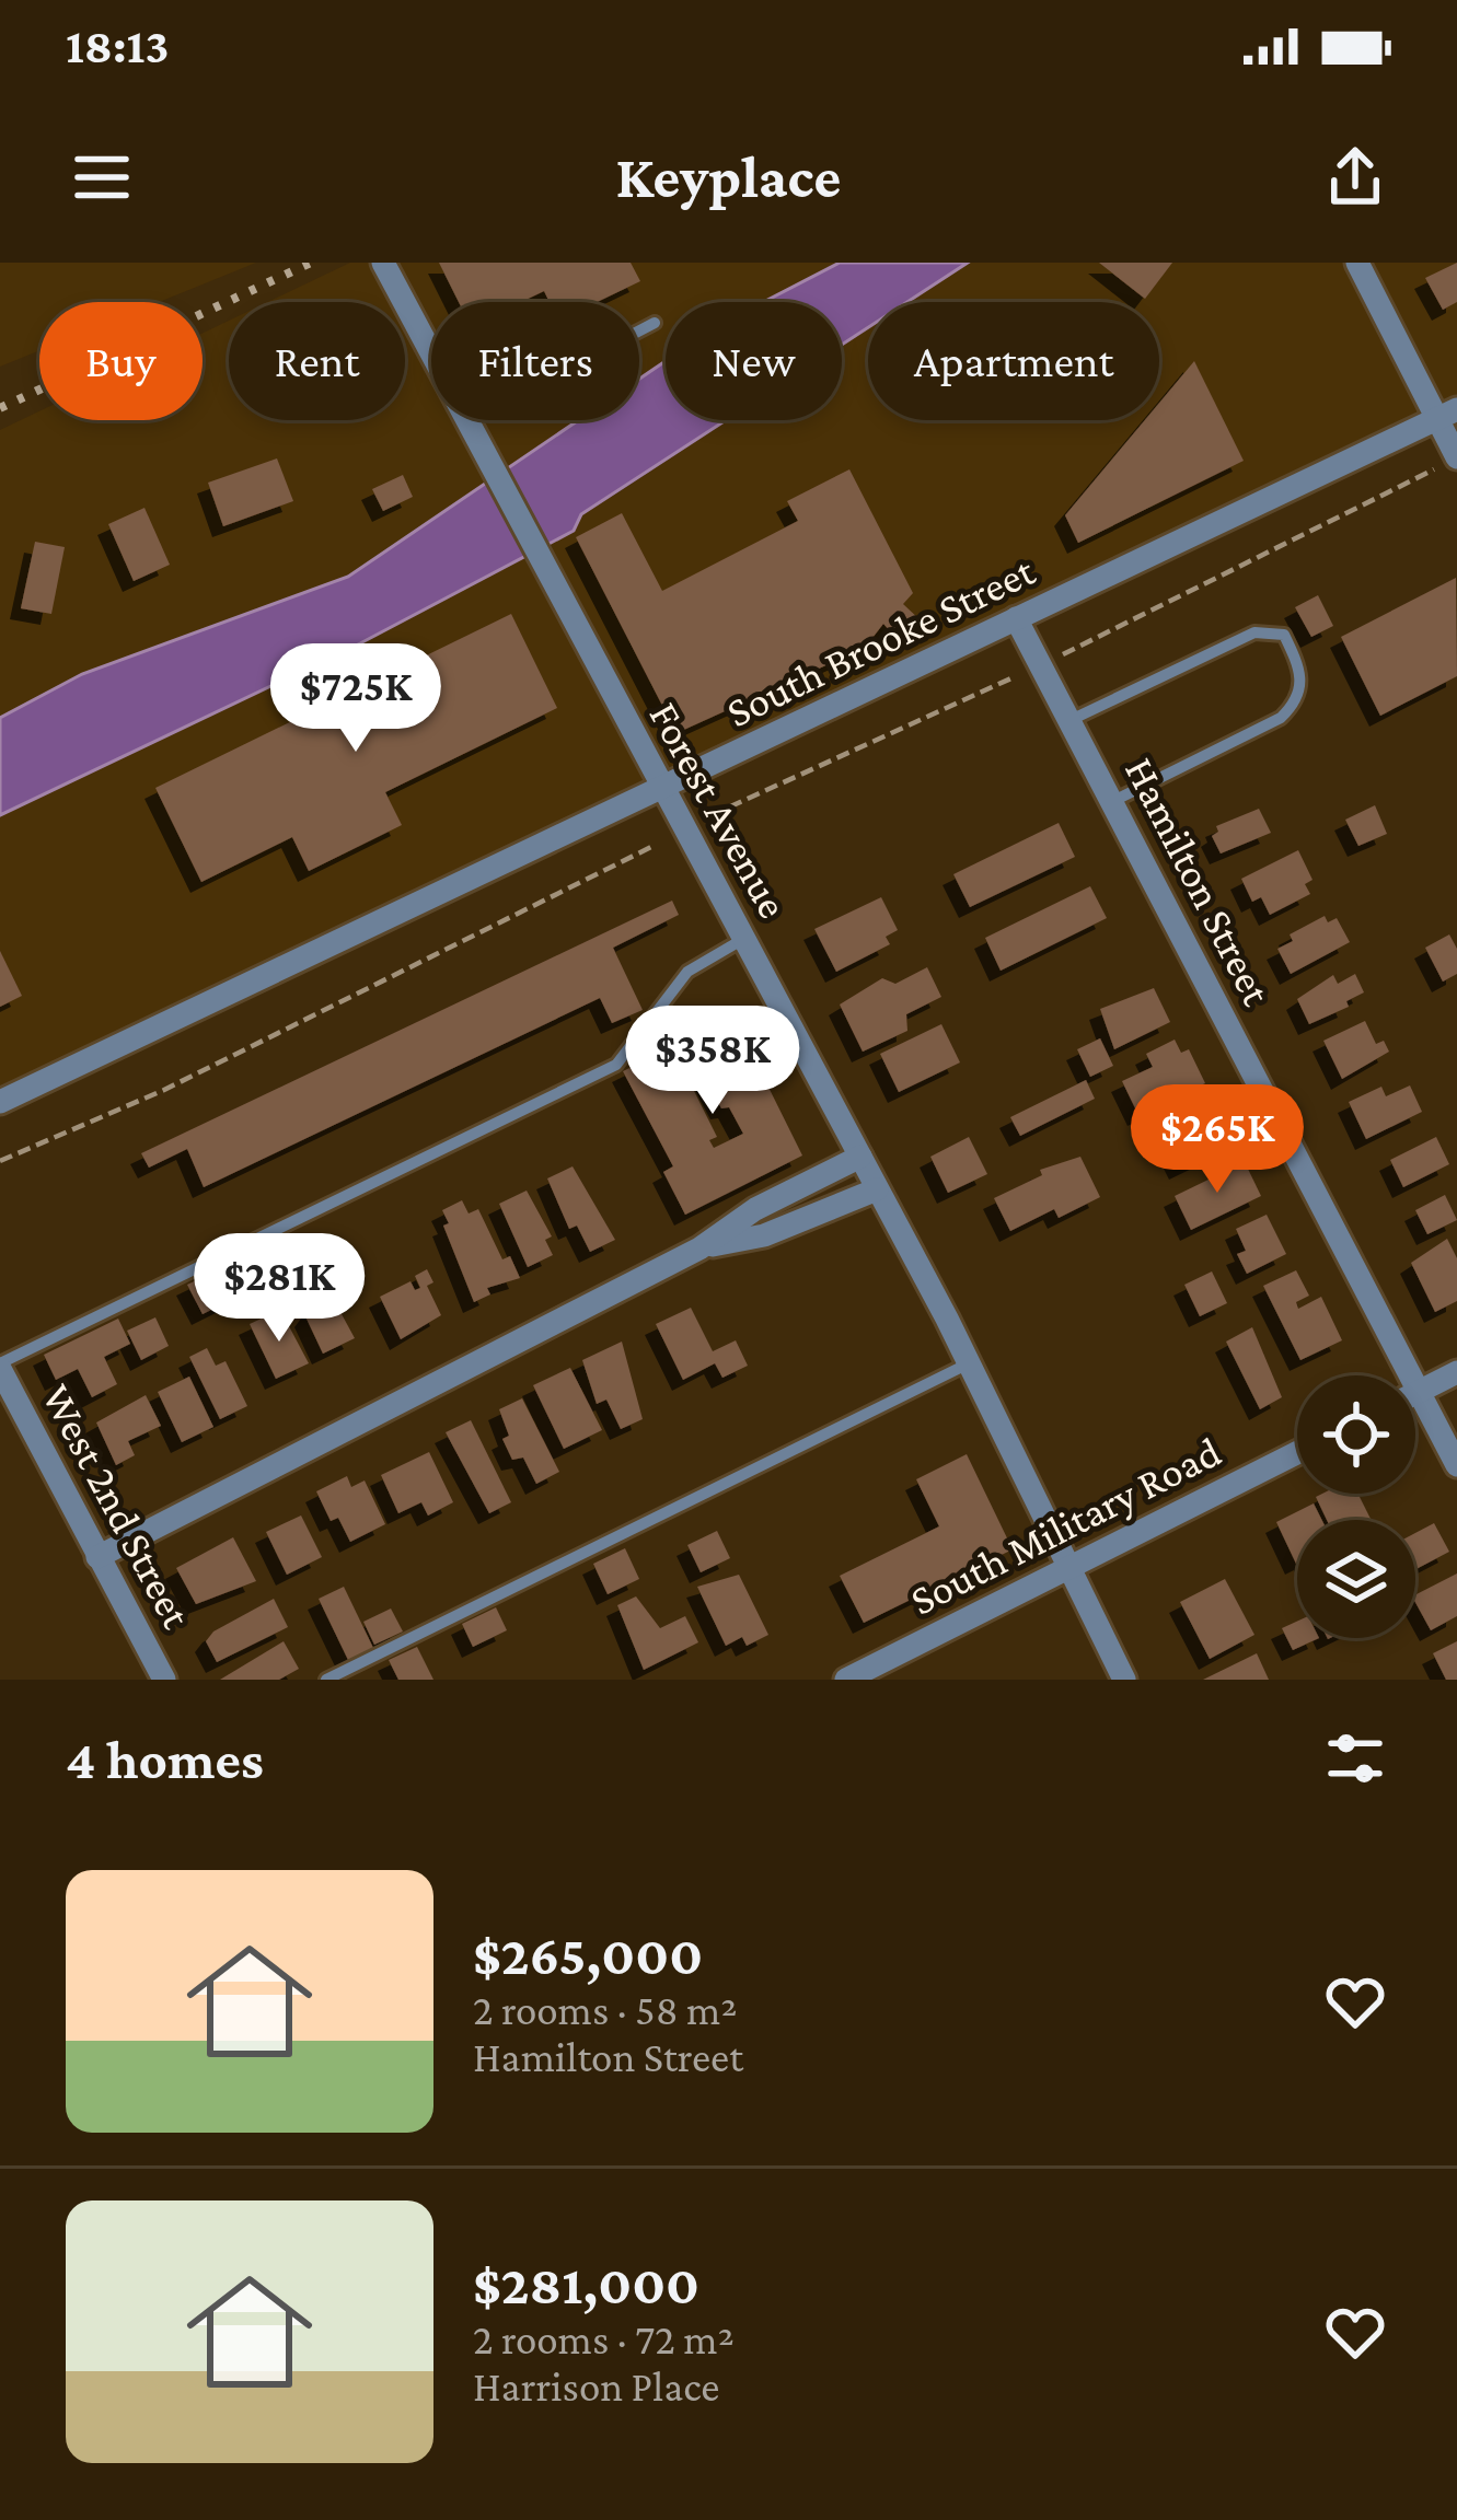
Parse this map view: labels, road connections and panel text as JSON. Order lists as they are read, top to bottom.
{
  "streets": {
    "street": [
      "South Brooke Street",
      "Forest Avenue",
      "Hamilton Street",
      "West 2nd Street",
      "South Military Road"
    ]
  },
  "crossings": [
    ["South Brooke Street", "Forest Avenue"],
    ["South Brooke Street", "Hamilton Street"],
    ["Forest Avenue", "South Military Road"]
  ],
  "page": {
    "status": "18:13",
    "header": "Keyplace",
    "chip": [
      "Buy",
      "Rent",
      "Filters",
      "New",
      "Apartment"
    ],
    "price": [
      "$725K",
      "$358K",
      "$265K",
      "$281K"
    ],
    "heading": "4 homes",
    "list": [
      {
        "name": "$265,000",
        "note": "2 rooms · 58 m² · Hamilton Street"
      },
      {
        "name": "$281,000",
        "note": "2 rooms · 72 m² · Harrison Place"
      }
    ]
  }
}
